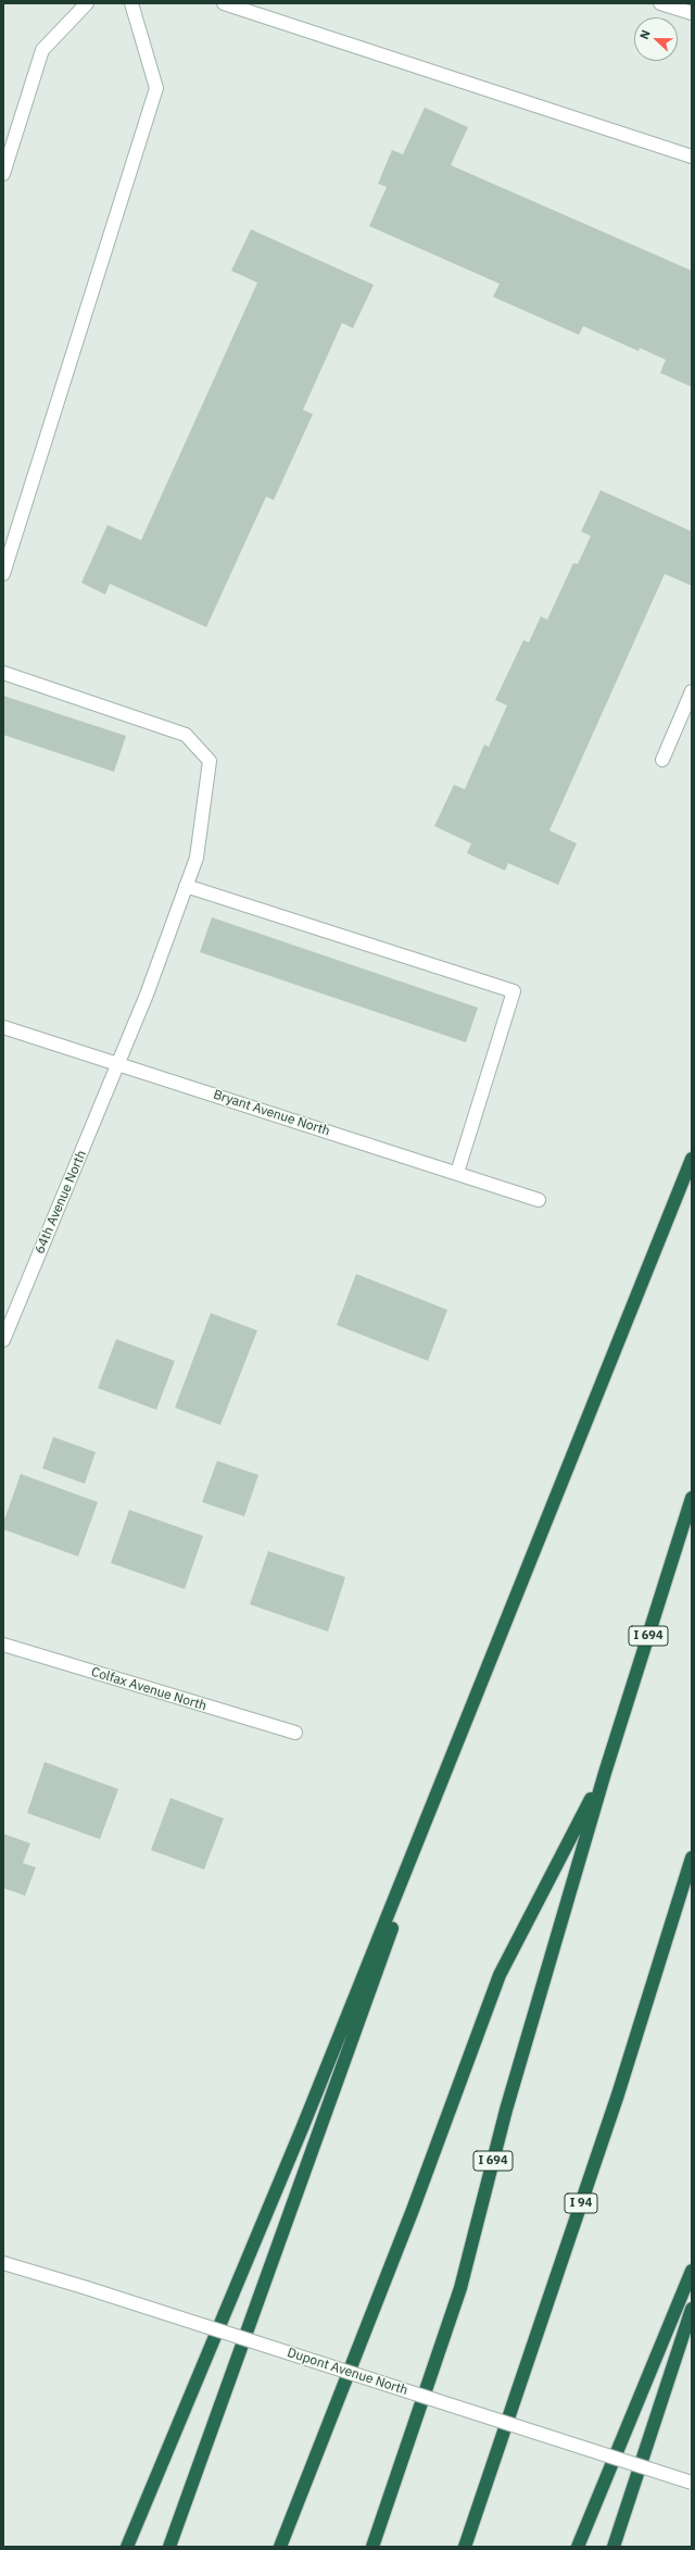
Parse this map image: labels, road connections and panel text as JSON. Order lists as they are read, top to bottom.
{
  "streets": {
    "highway": ["I 694", "I 94"],
    "street": [
      "Bryant Avenue North",
      "64th Avenue North",
      "Colfax Avenue North",
      "Dupont Avenue North"
    ]
  },
  "crossings": [
    ["Bryant Avenue North", "64th Avenue North"]
  ],
  "north": "left"
}
